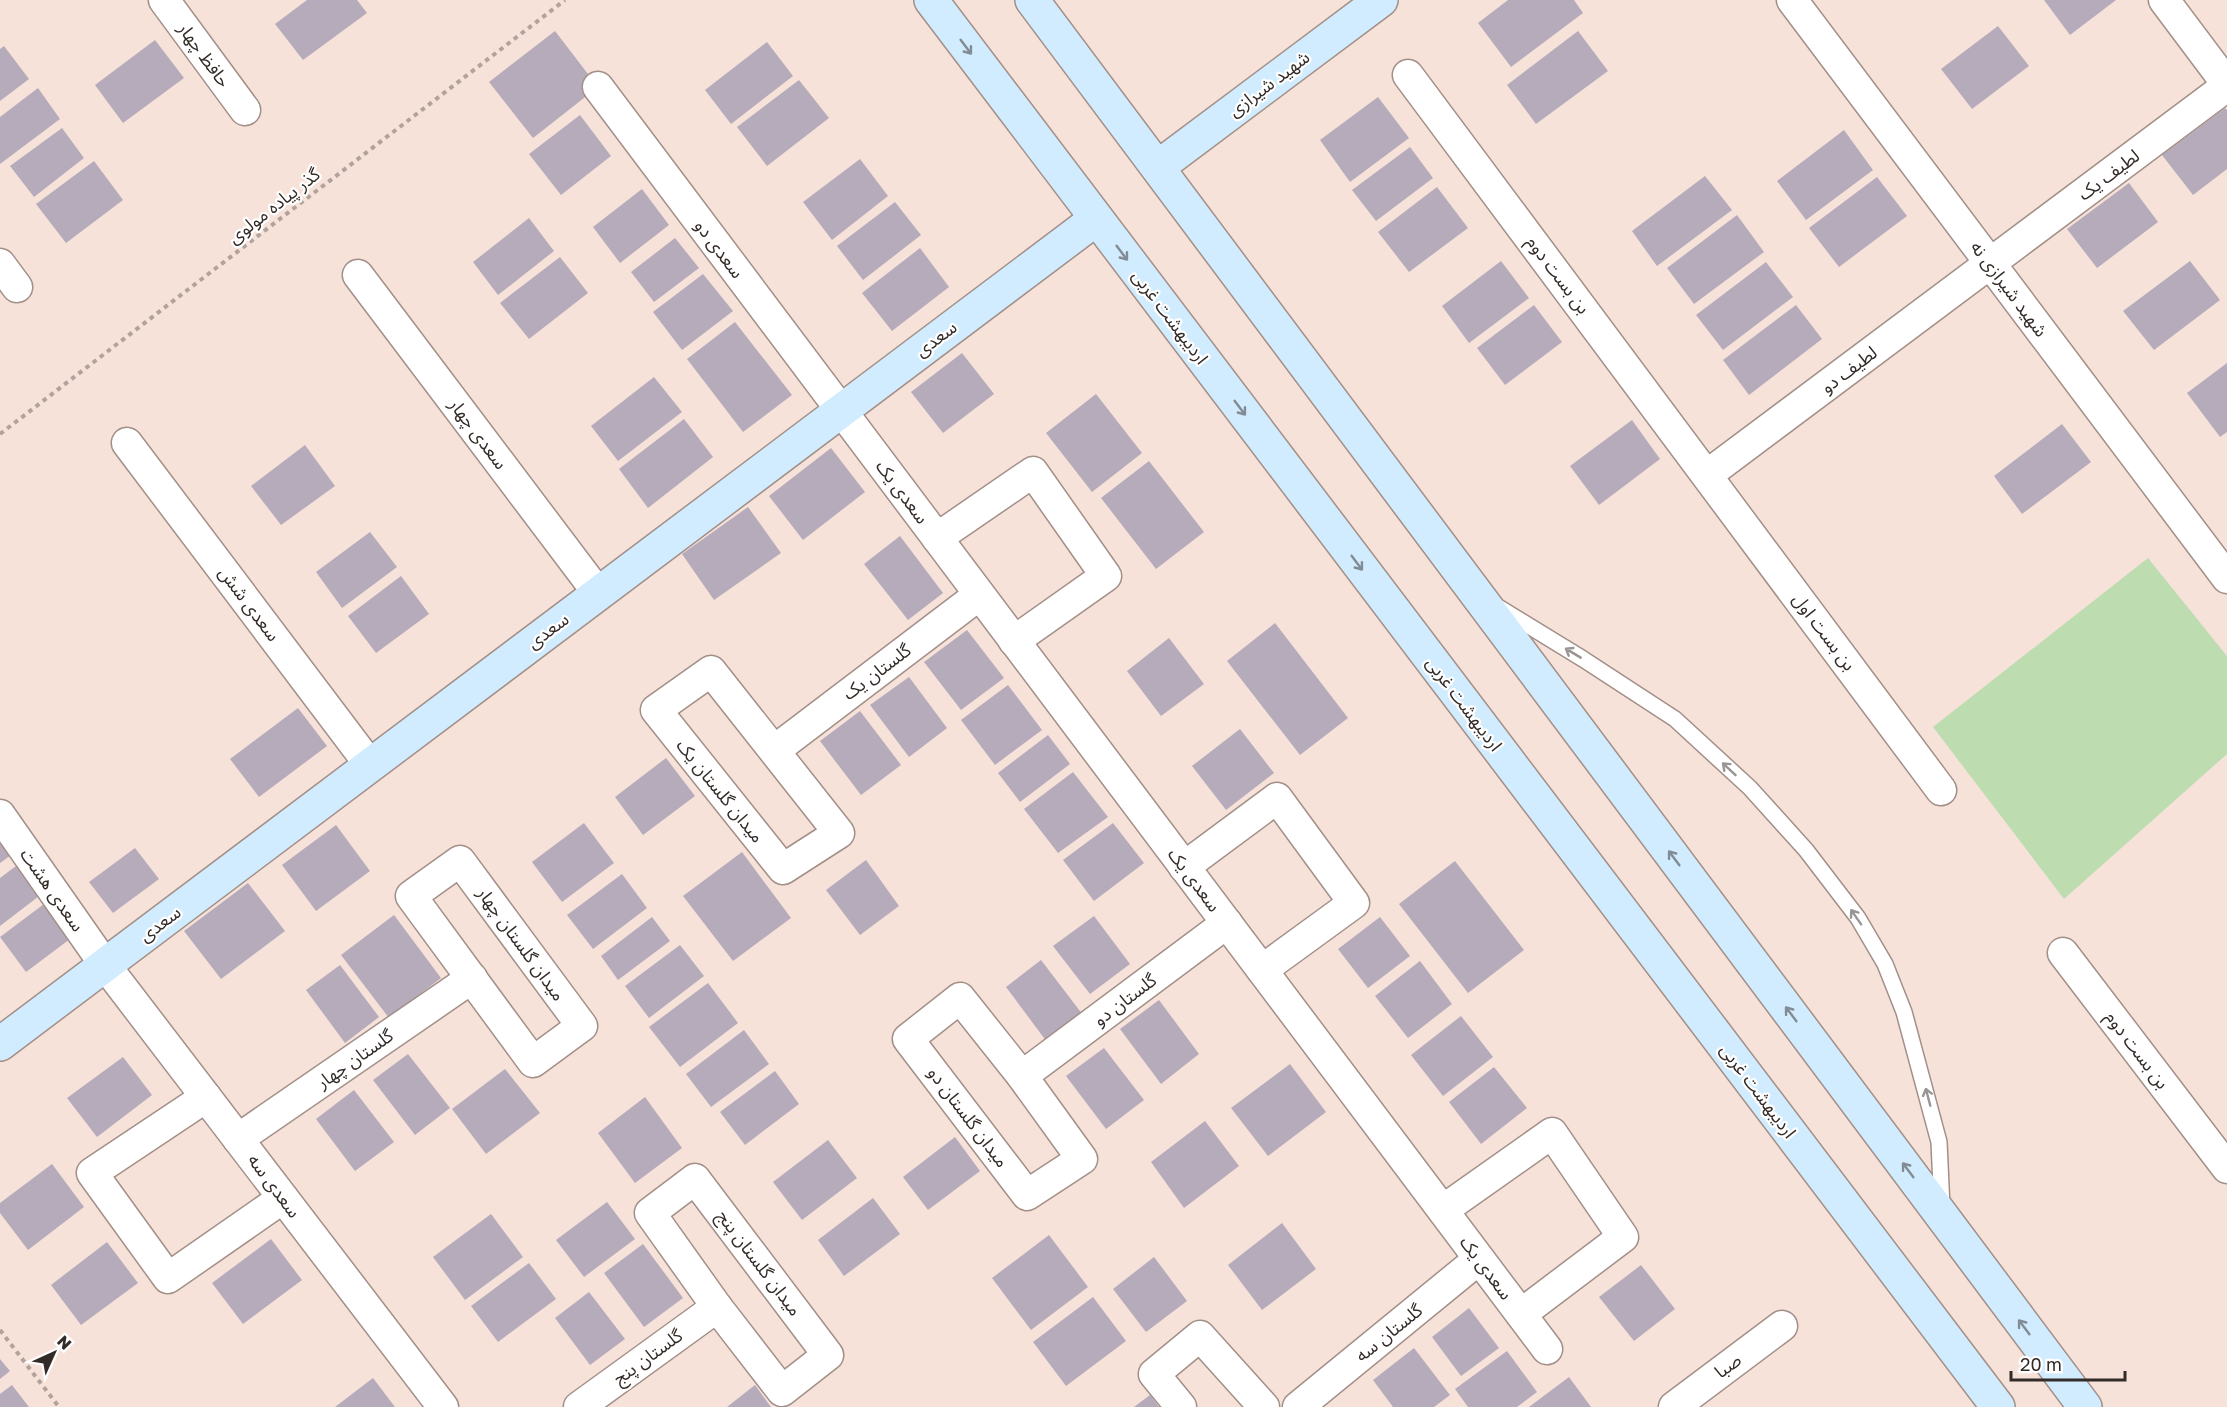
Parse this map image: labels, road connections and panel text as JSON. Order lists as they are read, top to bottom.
{
  "streets": {
    "main road": ["شهید شیرازی", "اردیبهشت غربی", "سعدی"],
    "street": [
      "حافظ چهار",
      "لطیف یک",
      "سعدی دو",
      "بن بست دوم",
      "شهید شیرازی نه",
      "لطیف دو",
      "سعدی چهار",
      "سعدی یک",
      "سعدی شش",
      "بن بست اول",
      "گلستان یک",
      "میدان گلستان یک",
      "سعدی هشت",
      "میدان گلستان چهار",
      "گلستان دو",
      "گلستان چهار",
      "میدان گلستان دو",
      "سعدی سه",
      "میدان گلستان پنج",
      "گلستان سه",
      "گلستان پنج",
      "صبا"
    ],
    "path": ["گذر پیاده مولوی"]
  },
  "crossings": [
    ["لطیف یک", "شهید شیرازی نه"],
    ["لطیف یک", "لطیف دو"],
    ["سعدی دو", "سعدی"],
    ["سعدی دو", "سعدی یک"],
    ["بن بست دوم", "لطیف دو"],
    ["بن بست دوم", "بن بست اول"],
    ["شهید شیرازی نه", "لطیف دو"],
    ["اردیبهشت غربی", "سعدی"],
    ["سعدی", "سعدی چهار"],
    ["سعدی", "سعدی یک"],
    ["سعدی", "سعدی شش"],
    ["سعدی", "سعدی هشت"],
    ["سعدی", "سعدی سه"],
    ["لطیف دو", "بن بست اول"],
    ["سعدی یک", "گلستان یک"],
    ["سعدی یک", "گلستان دو"],
    ["سعدی یک", "گلستان سه"],
    ["گلستان یک", "میدان گلستان یک"],
    ["سعدی هشت", "سعدی سه"],
    ["میدان گلستان چهار", "گلستان چهار"],
    ["گلستان دو", "میدان گلستان دو"],
    ["گلستان چهار", "سعدی سه"],
    ["میدان گلستان پنج", "گلستان پنج"]
  ],
  "scale_bar": "20 m",
  "north": "top right"
}
